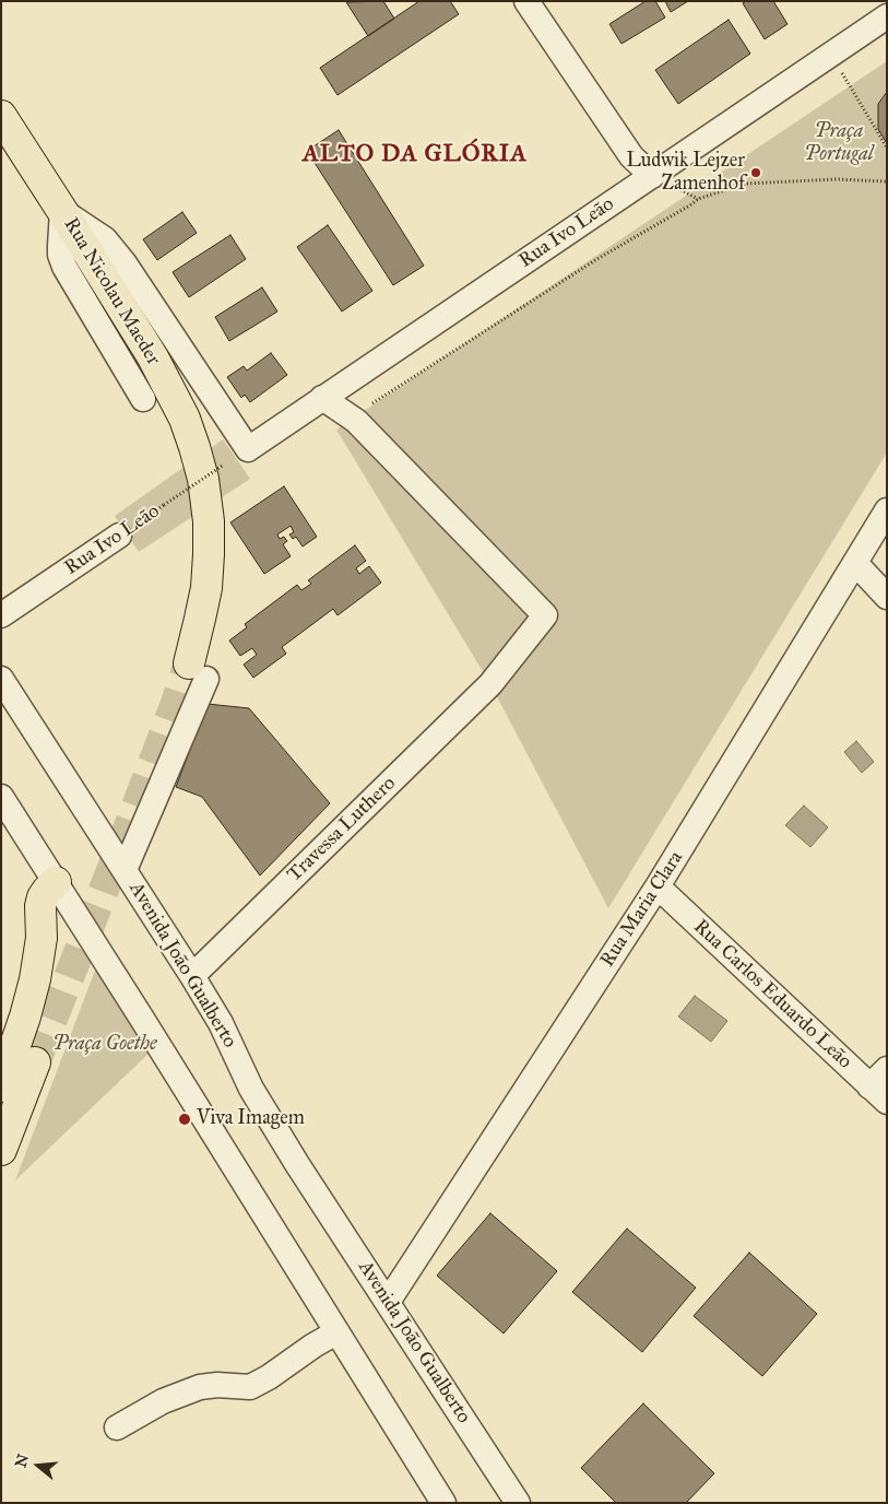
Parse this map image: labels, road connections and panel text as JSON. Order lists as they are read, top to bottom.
{
  "streets": {
    "main road": ["Rua Nicolau Maeder"],
    "street": [
      "Rua Ivo Leão",
      "Travessa Luthero",
      "Rua Maria Clara",
      "Avenida João Gualberto",
      "Rua Carlos Eduardo Leão"
    ]
  },
  "crossings": [
    ["Rua Ivo Leão", "Rua Nicolau Maeder"],
    ["Travessa Luthero", "Avenida João Gualberto"],
    ["Rua Maria Clara", "Avenida João Gualberto"],
    ["Rua Maria Clara", "Rua Carlos Eduardo Leão"]
  ],
  "districts": ["ALTO DA GLÓRIA"],
  "parks": ["Praça Portugal", "Praça Goethe"],
  "places": ["Ludwik Lejzer Zamenhof", "Viva Imagem"],
  "north": "left"
}
